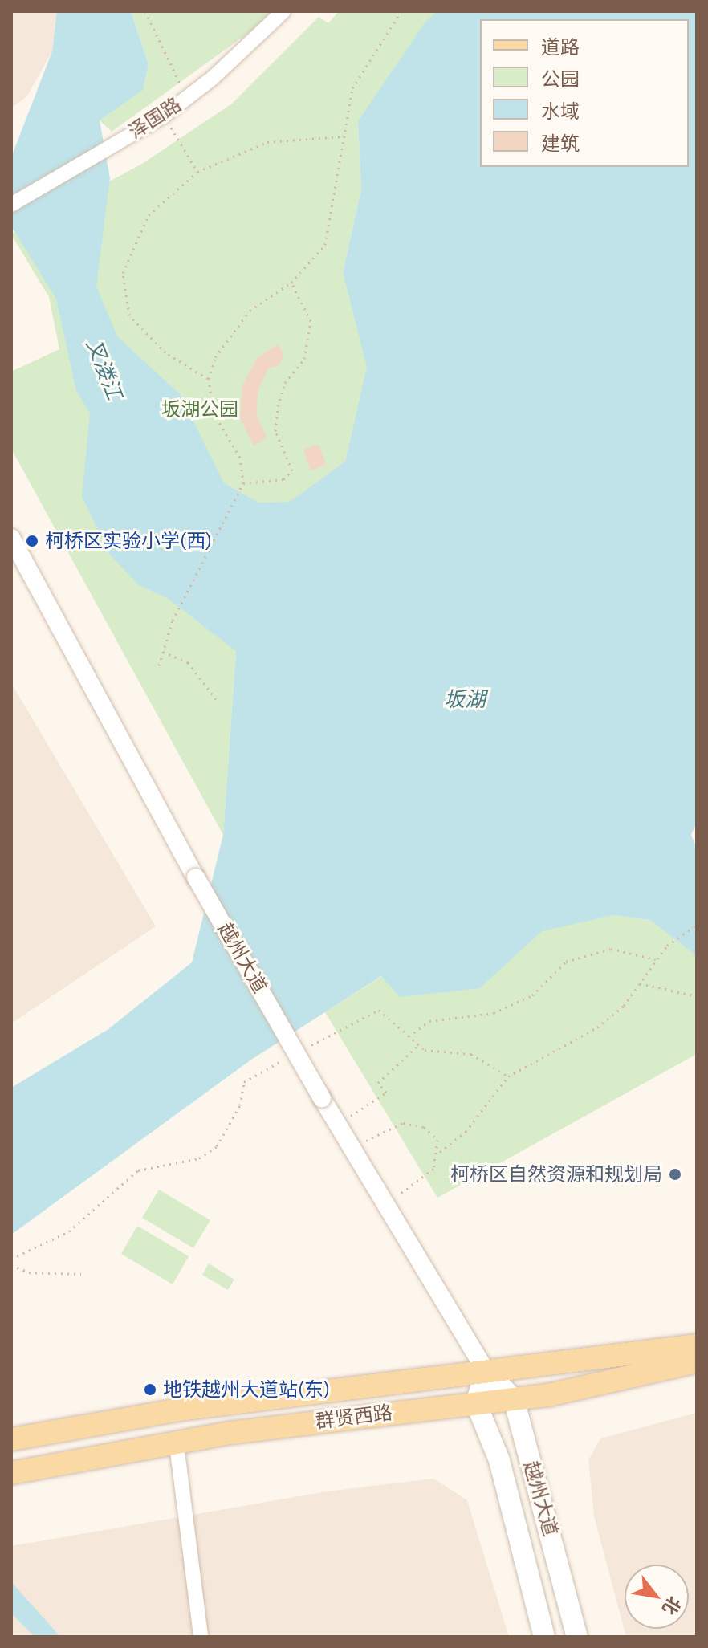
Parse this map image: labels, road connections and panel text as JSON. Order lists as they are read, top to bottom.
{
  "streets": {
    "main road": ["越州大道", "群贤西路"],
    "street": ["泽国路"]
  },
  "crossings": [
    ["越州大道", "群贤西路"]
  ],
  "water": ["叉溇江", "坂湖"],
  "parks": ["坂湖公园"],
  "places": ["柯桥区实验小学(西)", "柯桥区自然资源和规划局", "地铁越州大道站(东)"],
  "legend": [
    "道路",
    "公园",
    "水域",
    "建筑"
  ],
  "north": "bottom right"
}
